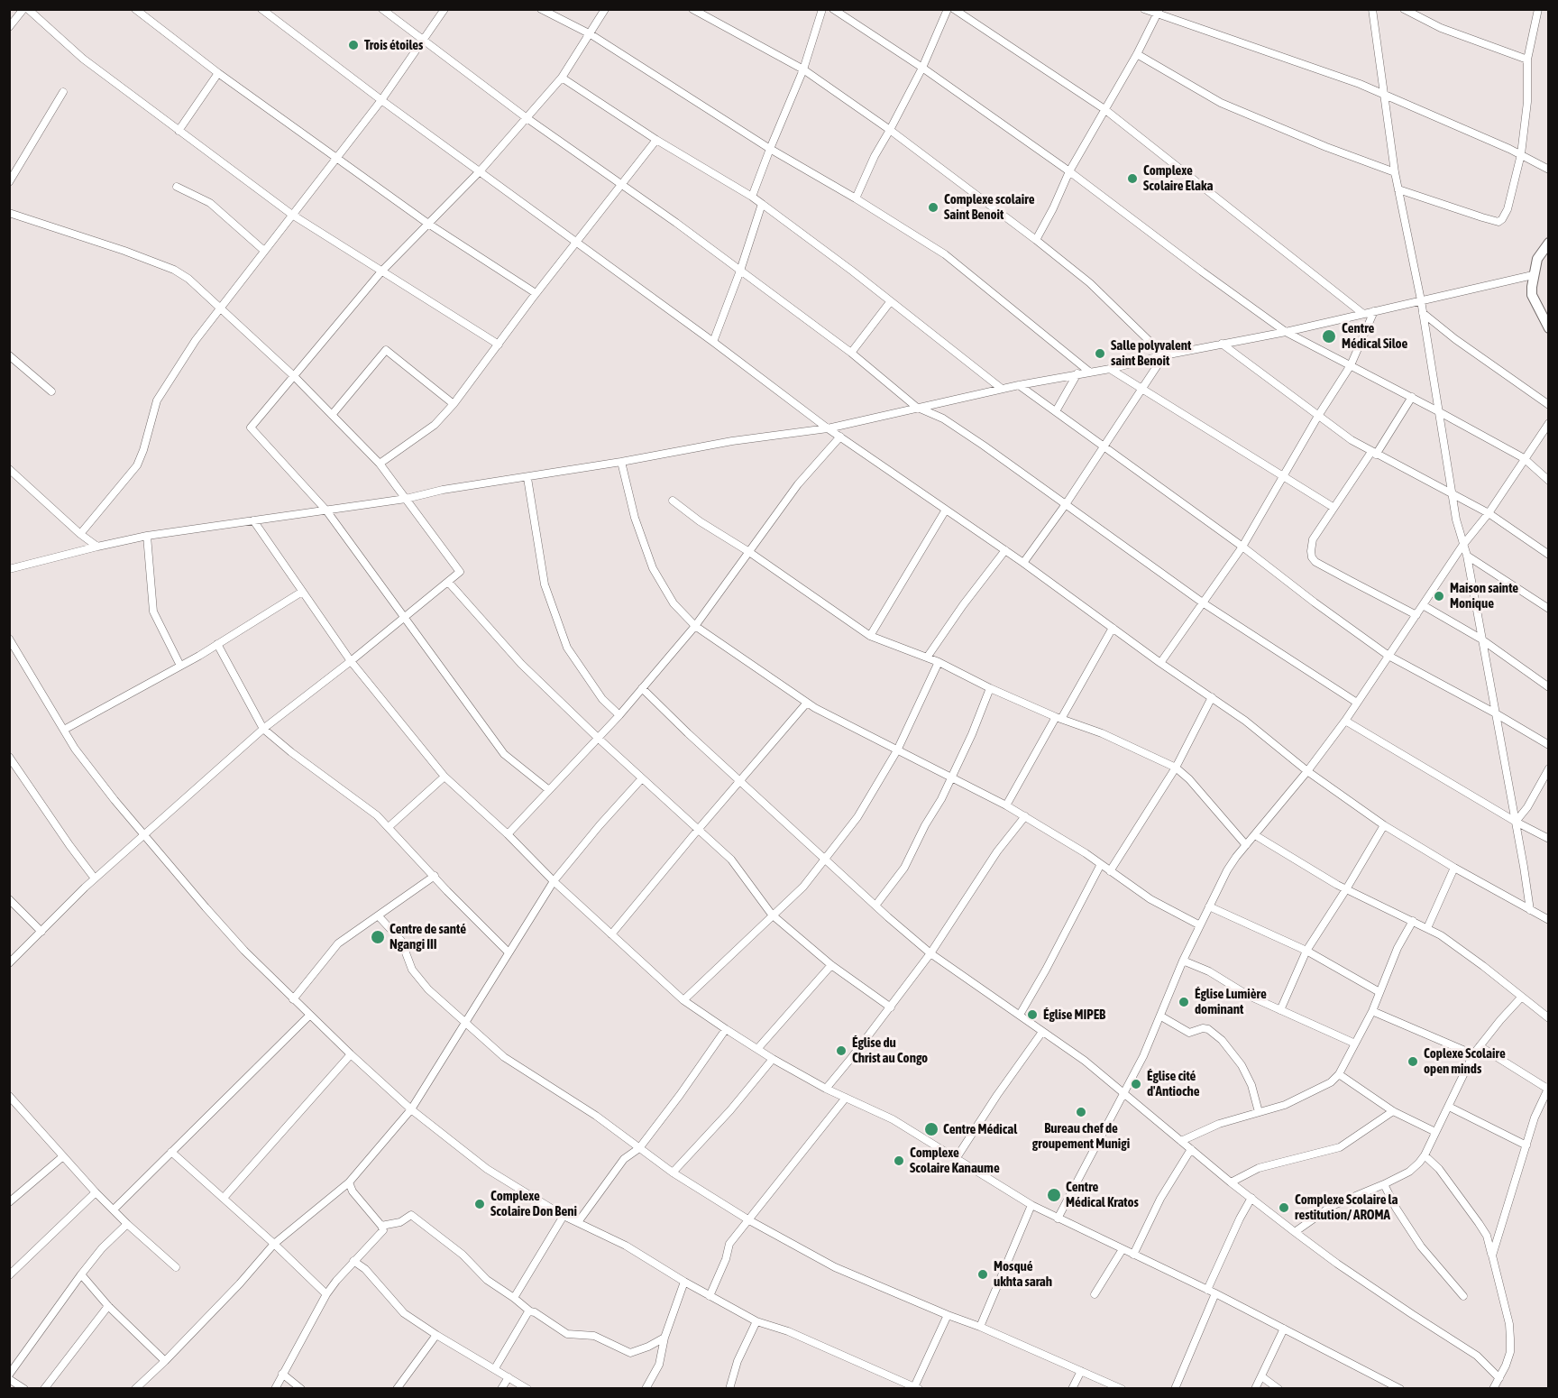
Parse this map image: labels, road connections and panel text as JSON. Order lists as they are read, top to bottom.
{
  "places": [
    "Trois étoiles",
    "Complexe Scolaire Elaka",
    "Complexe scolaire Saint Benoit",
    "Centre Médical Siloe",
    "Salle polyvalent saint Benoit",
    "Maison sainte Monique",
    "Centre de santé Ngangi III",
    "Église Lumière dominant",
    "Église MIPEB",
    "Église du Christ au Congo",
    "Coplexe Scolaire open minds",
    "Église cité d'Antioche",
    "Bureau chef de groupement Munigi",
    "Centre Médical",
    "Complexe Scolaire Kanaume",
    "Centre Médical Kratos",
    "Complexe Scolaire Don Beni",
    "Complexe Scolaire la restitution/ AROMA",
    "Mosqué ukhta sarah"
  ]
}
